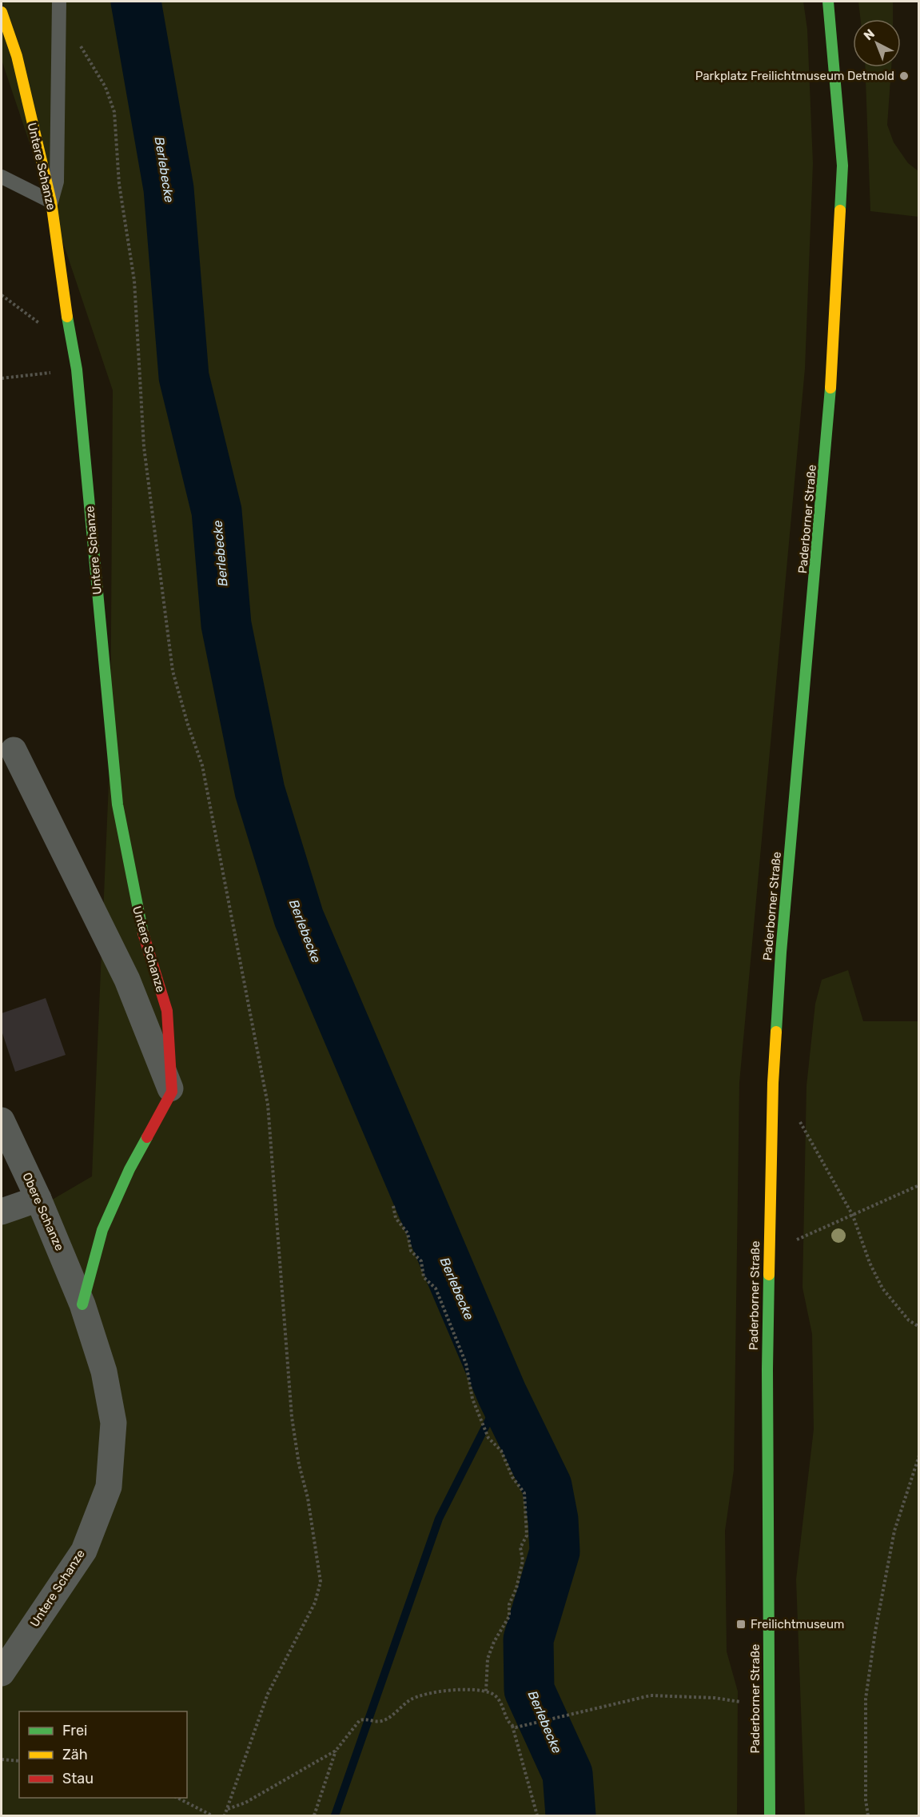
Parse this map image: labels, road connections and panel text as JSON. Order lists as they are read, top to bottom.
{
  "streets": {
    "main road": ["Untere Schanze", "Paderborner Straße"],
    "street": ["Obere Schanze"]
  },
  "crossings": [
    ["Untere Schanze", "Obere Schanze"]
  ],
  "water": ["Berlebecke"],
  "places": {
    "other": ["Parkplatz Freilichtmuseum Detmold"],
    "transit": ["Freilichtmuseum"]
  },
  "legend": ["Frei", "Zäh", "Stau"],
  "north": "top left"
}
